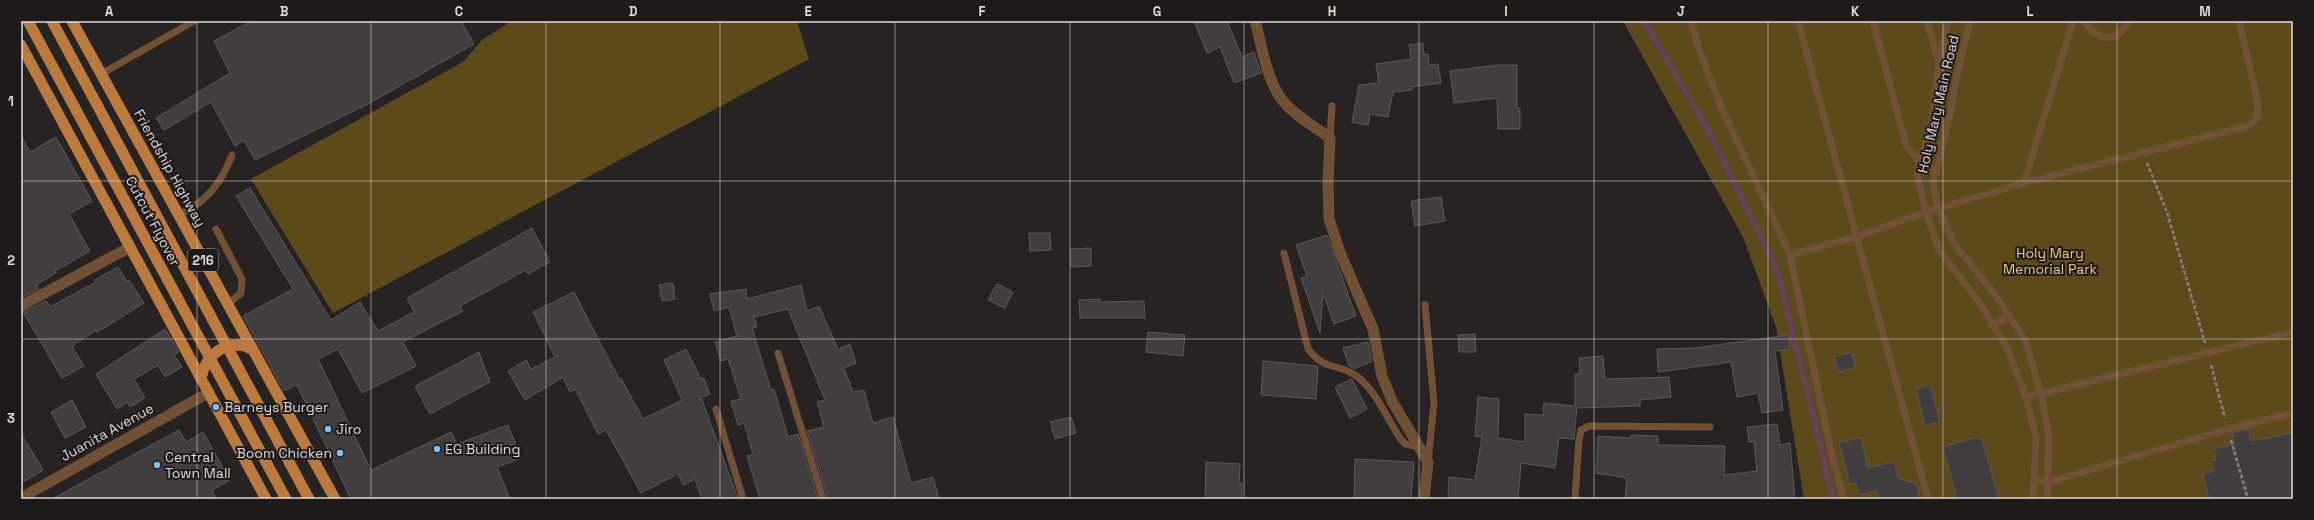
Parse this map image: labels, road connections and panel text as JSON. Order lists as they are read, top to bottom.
{
  "streets": {
    "main road": ["Friendship Highway", "Cutcut Flyover", "216"],
    "street": ["Juanita Avenue"],
    "lane": ["Holy Mary Main Road"]
  },
  "parks": ["Holy Mary Memorial Park"],
  "places": [
    "Barneys Burger",
    "Jiro",
    "EG Building",
    "Boom Chicken",
    "Central Town Mall"
  ],
  "grid": {
    "columns": [
      "A",
      "B",
      "C",
      "D",
      "E",
      "F",
      "G",
      "H",
      "I",
      "J",
      "K",
      "L",
      "M"
    ],
    "rows": ["1", "2", "3"]
  }
}
